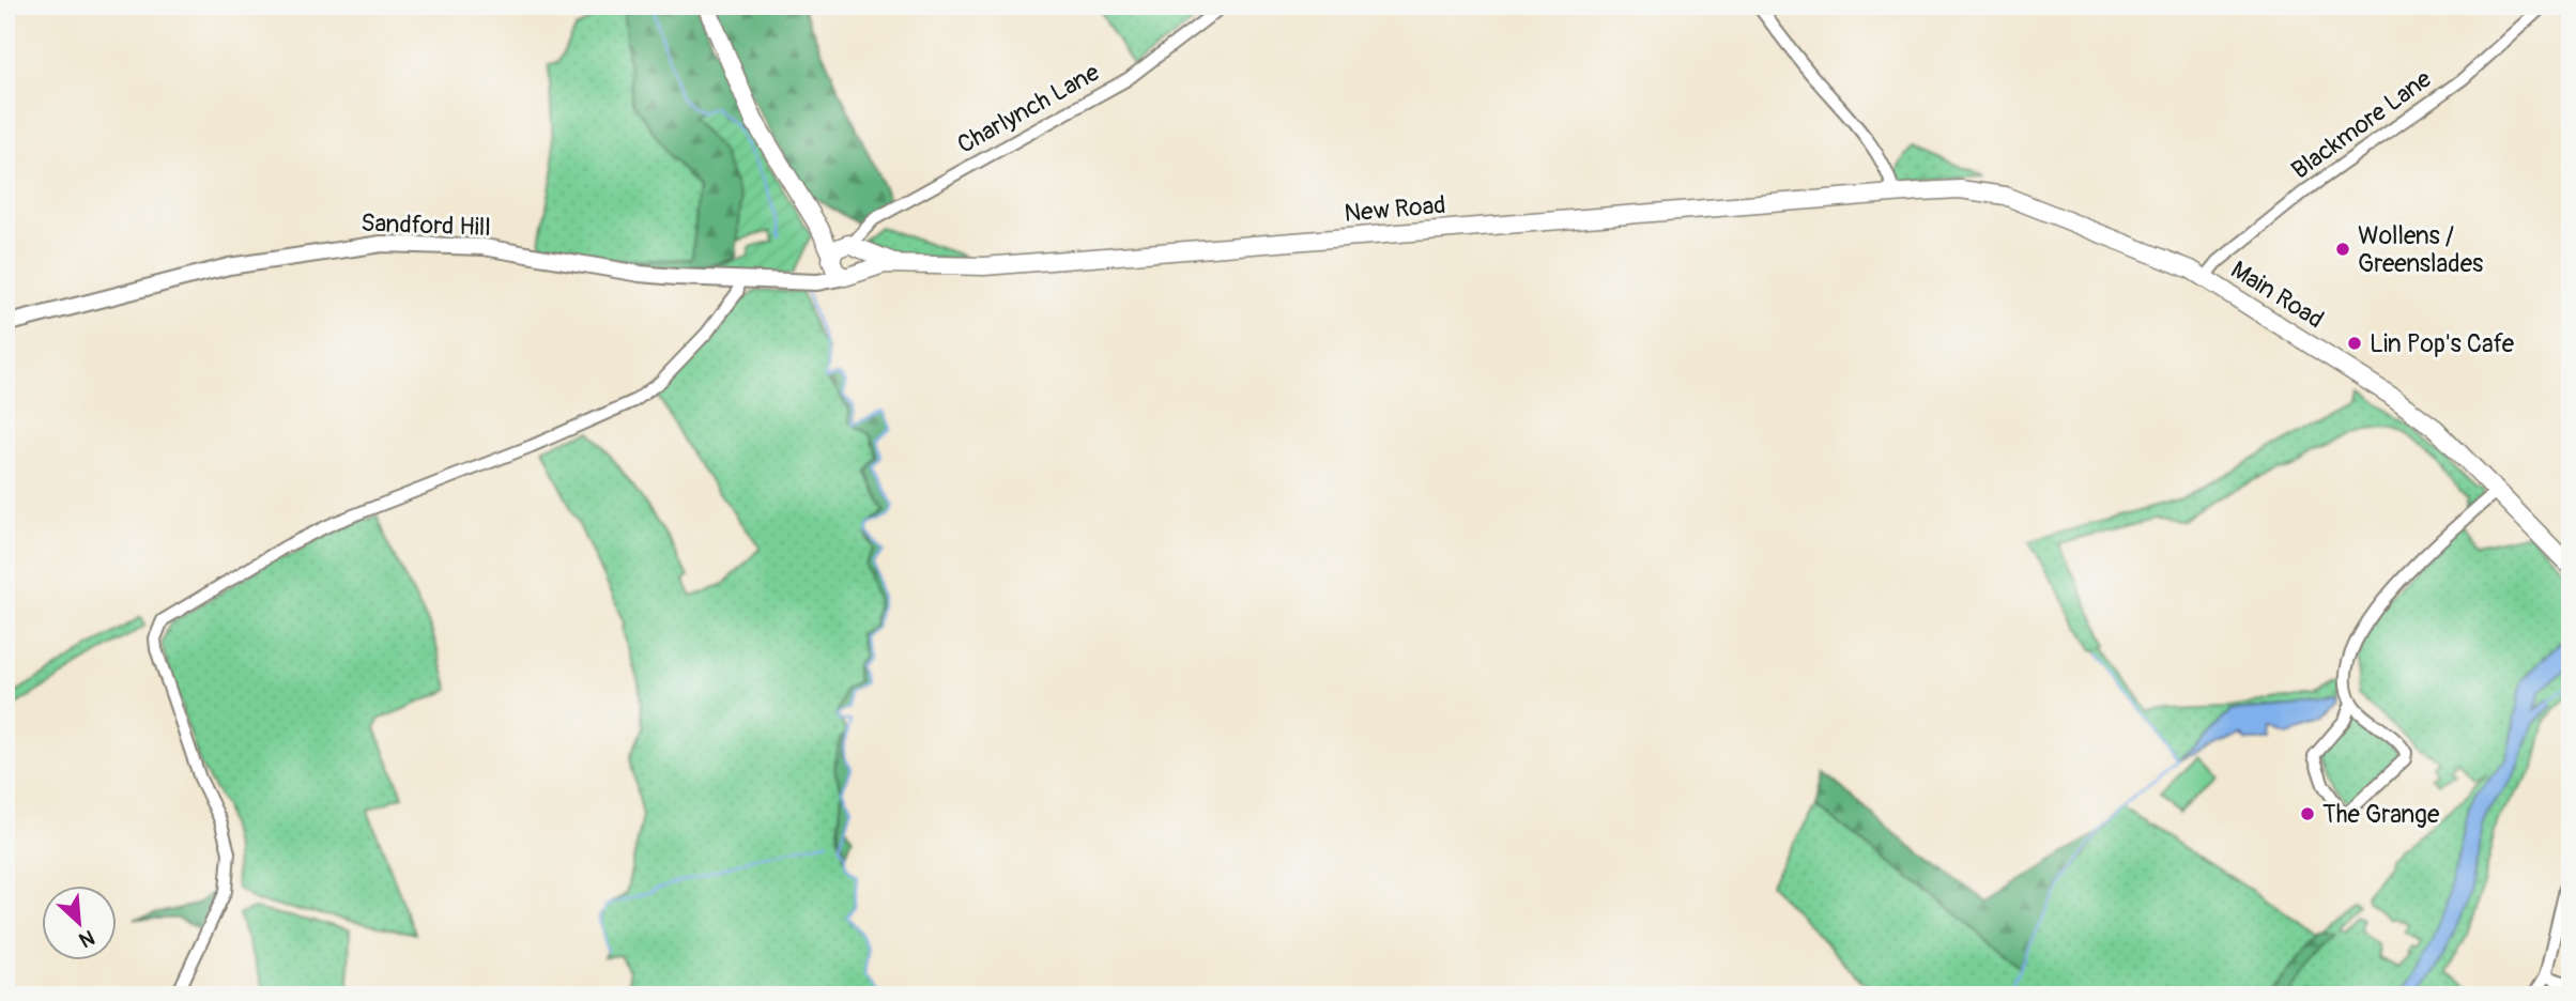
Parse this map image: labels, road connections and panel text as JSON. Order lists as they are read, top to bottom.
{
  "streets": {
    "main road": ["New Road", "Sandford Hill", "Main Road"],
    "street": ["Charlynch Lane", "Blackmore Lane"]
  },
  "crossings": [
    ["Charlynch Lane", "New Road"],
    ["Blackmore Lane", "Main Road"],
    ["New Road", "Sandford Hill"],
    ["New Road", "Main Road"]
  ],
  "places": ["Wollens / Greenslades", "Lin Pop's Cafe", "The Grange"],
  "north": "bottom right"
}
